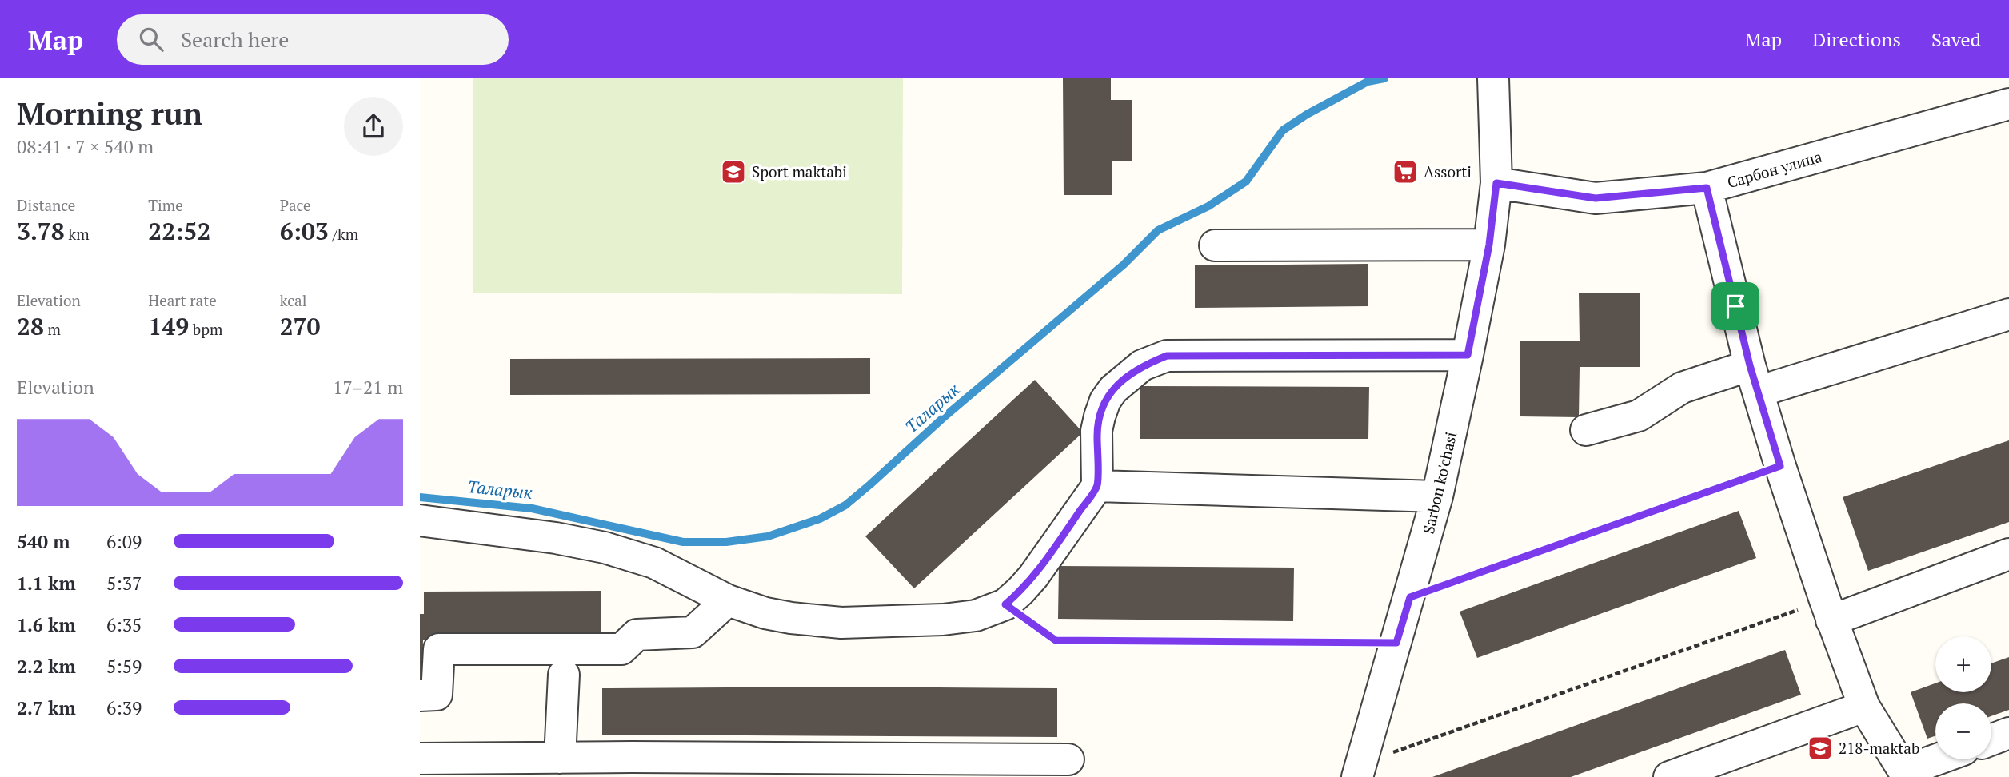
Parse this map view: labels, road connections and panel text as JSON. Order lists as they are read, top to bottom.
{
  "streets": {
    "street": ["Сарбон улица", "Sarbon ko'chasi"]
  },
  "crossings": [
    ["Сарбон улица", "Sarbon ko'chasi"]
  ],
  "water": ["Таларык"],
  "places": {
    "school or university": ["Sport maktabi", "218-maktab"],
    "supermarket": ["Assorti"]
  },
  "page": {
    "header": "Map",
    "search": "Search here",
    "nav": ["Map", "Directions", "Saved"],
    "heading": ["Morning run", "08:41 · 7 × 540 m"],
    "stats": [
      ["Distance", "3.78 km"],
      ["Time", "22:52"],
      ["Pace", "6:03 /km"],
      ["Elevation", "28 m"],
      ["Heart rate", "149 bpm"],
      ["kcal", "270"]
    ],
    "chart": ["Elevation", "17–21 m"],
    "list": [
      {
        "name": "540 m",
        "note": "6:09"
      },
      {
        "name": "1.1 km",
        "note": "5:37"
      },
      {
        "name": "1.6 km",
        "note": "6:35"
      },
      {
        "name": "2.2 km",
        "note": "5:59"
      },
      {
        "name": "2.7 km",
        "note": "6:39"
      }
    ],
    "map_buttons": ["+", "−"]
  }
}
